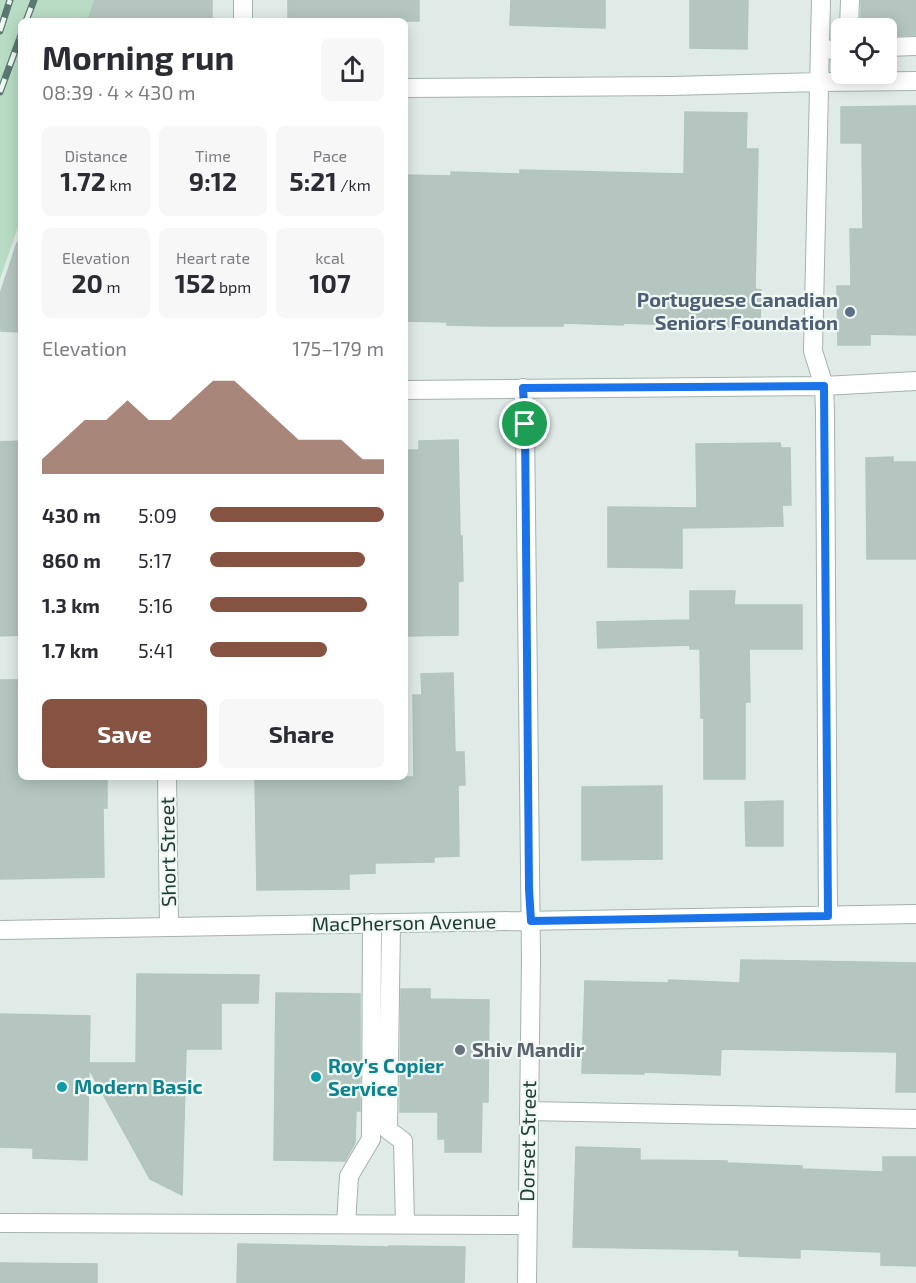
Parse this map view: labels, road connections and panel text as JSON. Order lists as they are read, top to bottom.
{
  "streets": {
    "street": ["Short Street", "MacPherson Avenue", "Dorset Street"]
  },
  "crossings": [
    ["Short Street", "MacPherson Avenue"],
    ["MacPherson Avenue", "Dorset Street"]
  ],
  "places": [
    "Portuguese Canadian Seniors Foundation",
    "Shiv Mandir",
    "Roy's Copier Service",
    "Modern Basic"
  ],
  "page": {
    "heading": ["Morning run", "08:39 · 4 × 430 m"],
    "stats": [
      ["Distance", "1.72 km"],
      ["Time", "9:12"],
      ["Pace", "5:21 /km"],
      ["Elevation", "20 m"],
      ["Heart rate", "152 bpm"],
      ["kcal", "107"]
    ],
    "chart": ["Elevation", "175–179 m"],
    "list": [
      {
        "name": "430 m",
        "note": "5:09"
      },
      {
        "name": "860 m",
        "note": "5:17"
      },
      {
        "name": "1.3 km",
        "note": "5:16"
      },
      {
        "name": "1.7 km",
        "note": "5:41"
      }
    ],
    "buttons": ["Save", "Share"]
  }
}
